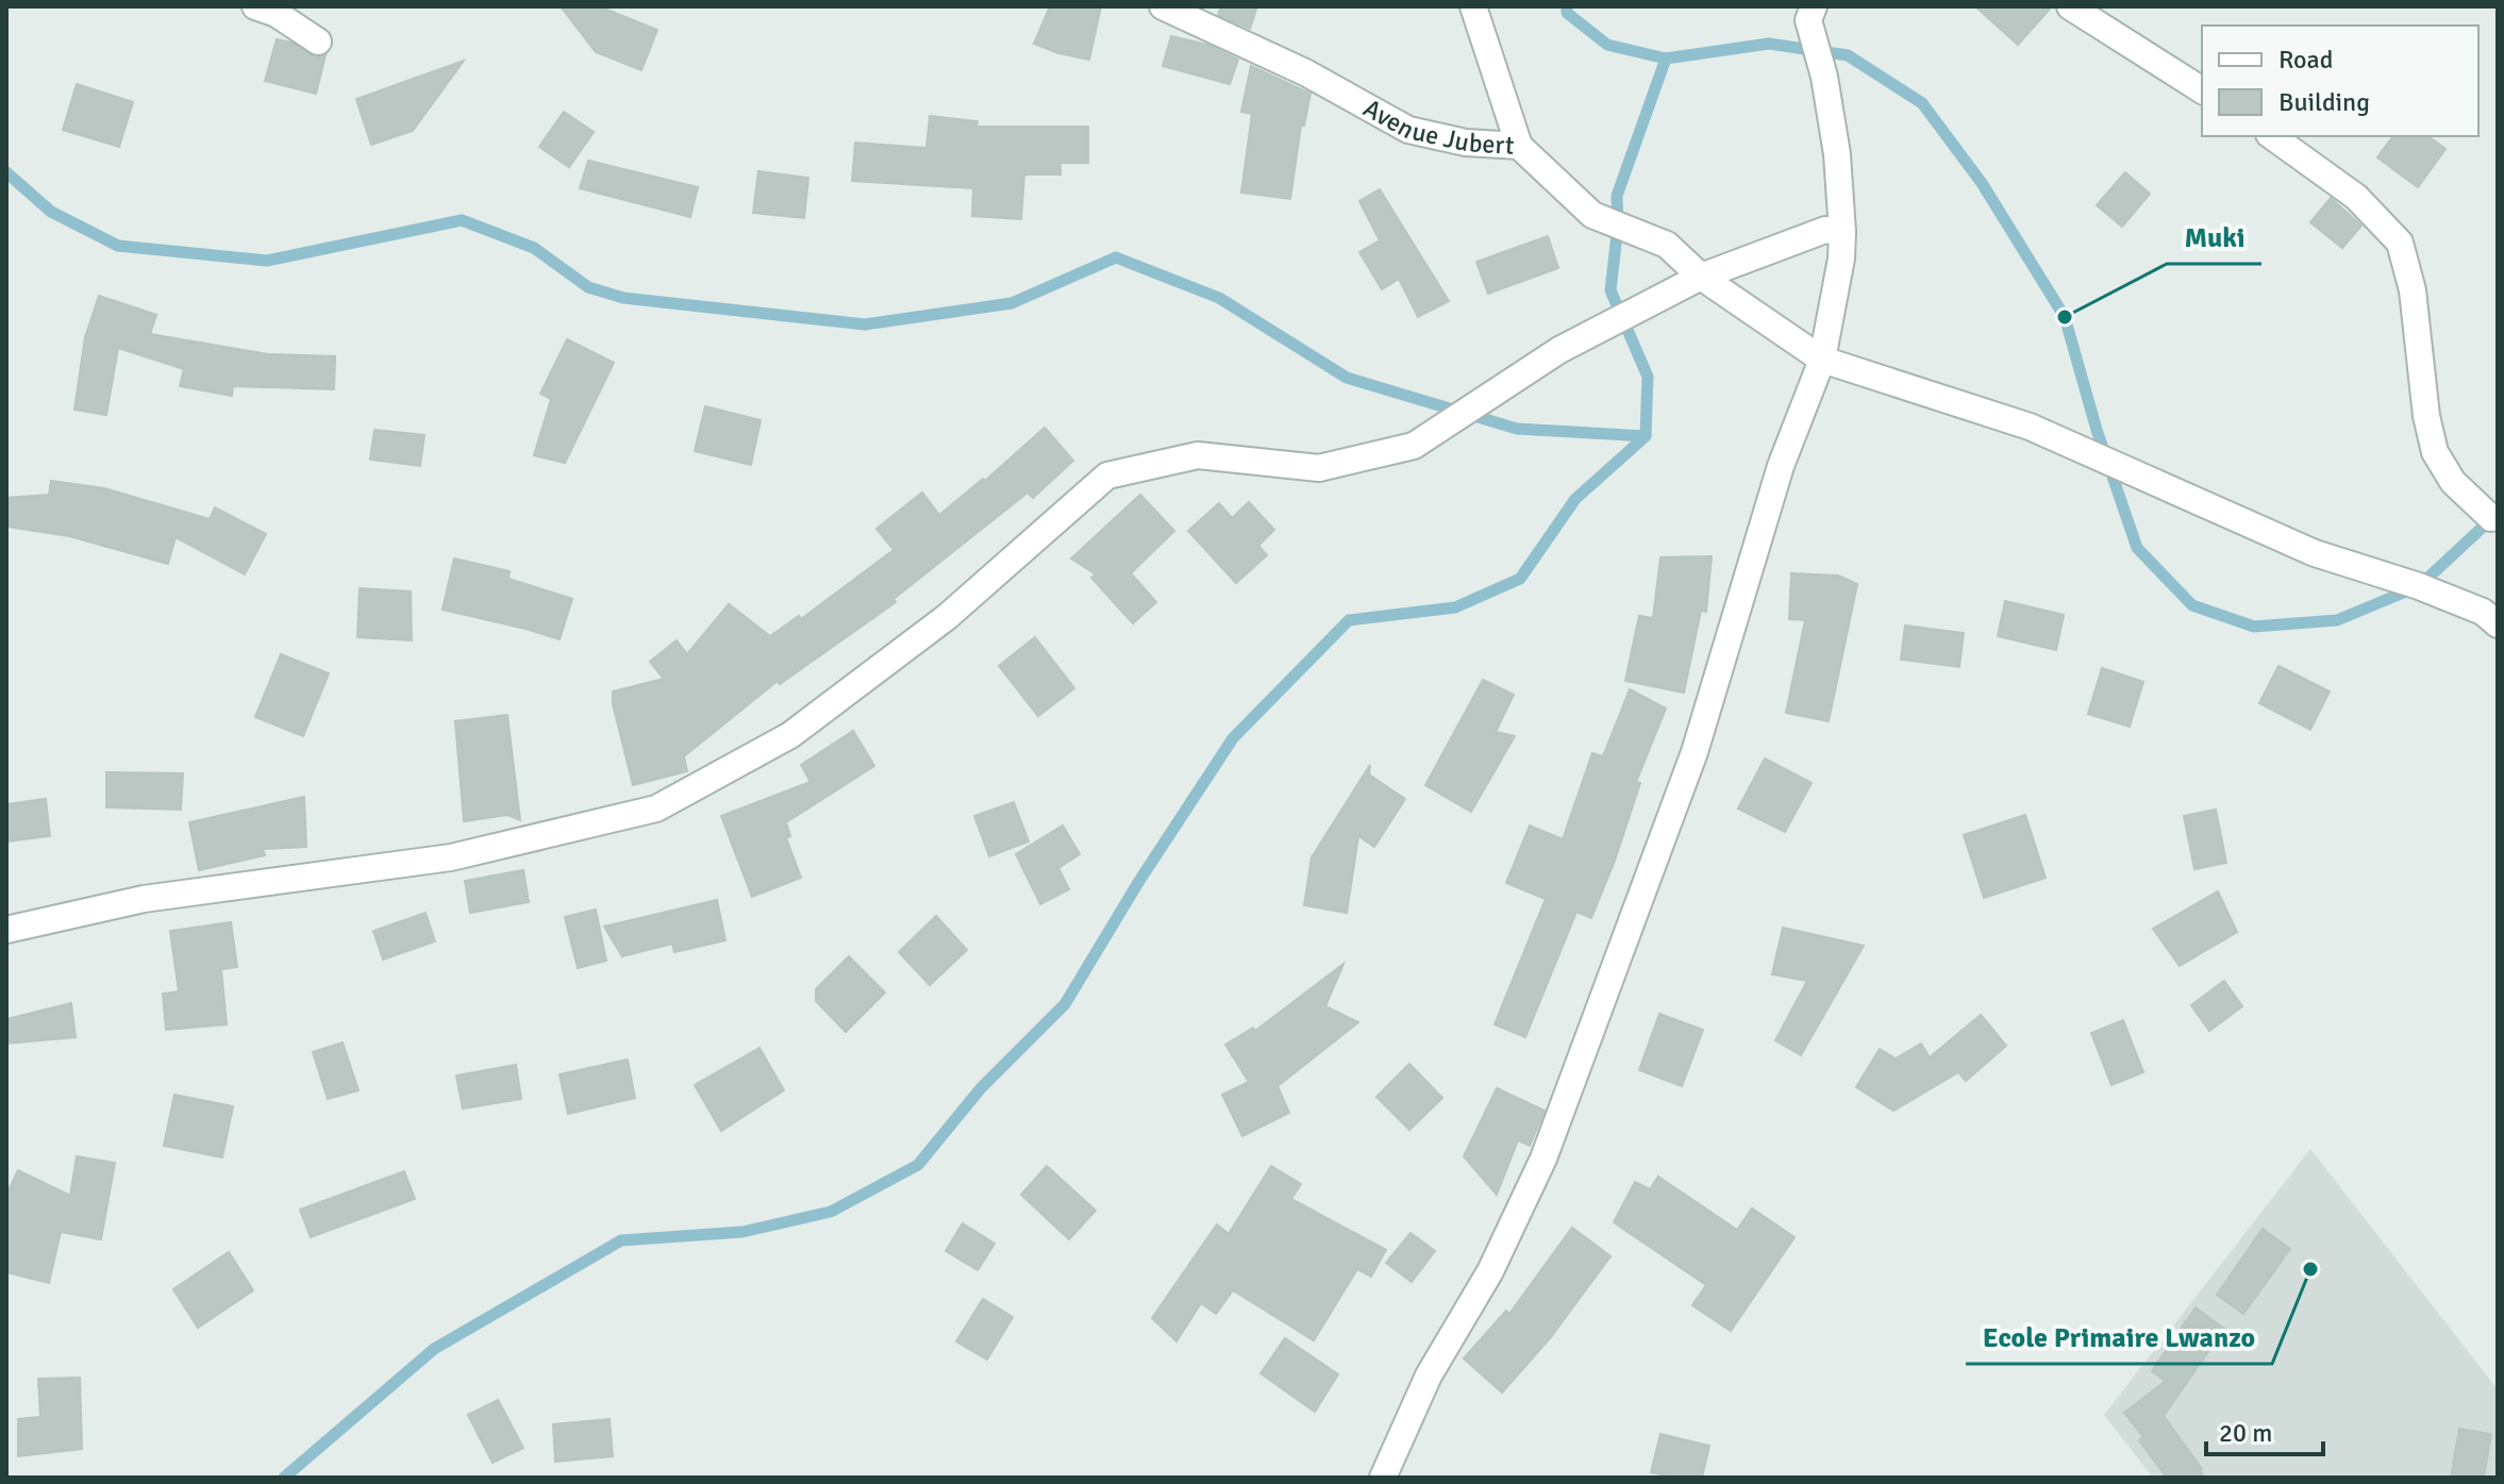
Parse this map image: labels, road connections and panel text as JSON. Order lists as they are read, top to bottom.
{
  "streets": {
    "street": ["Avenue Jubert"]
  },
  "places": ["Muki", "Ecole Primaire Lwanzo"],
  "legend": ["Road", "Building"],
  "scale_bar": "20 m"
}
